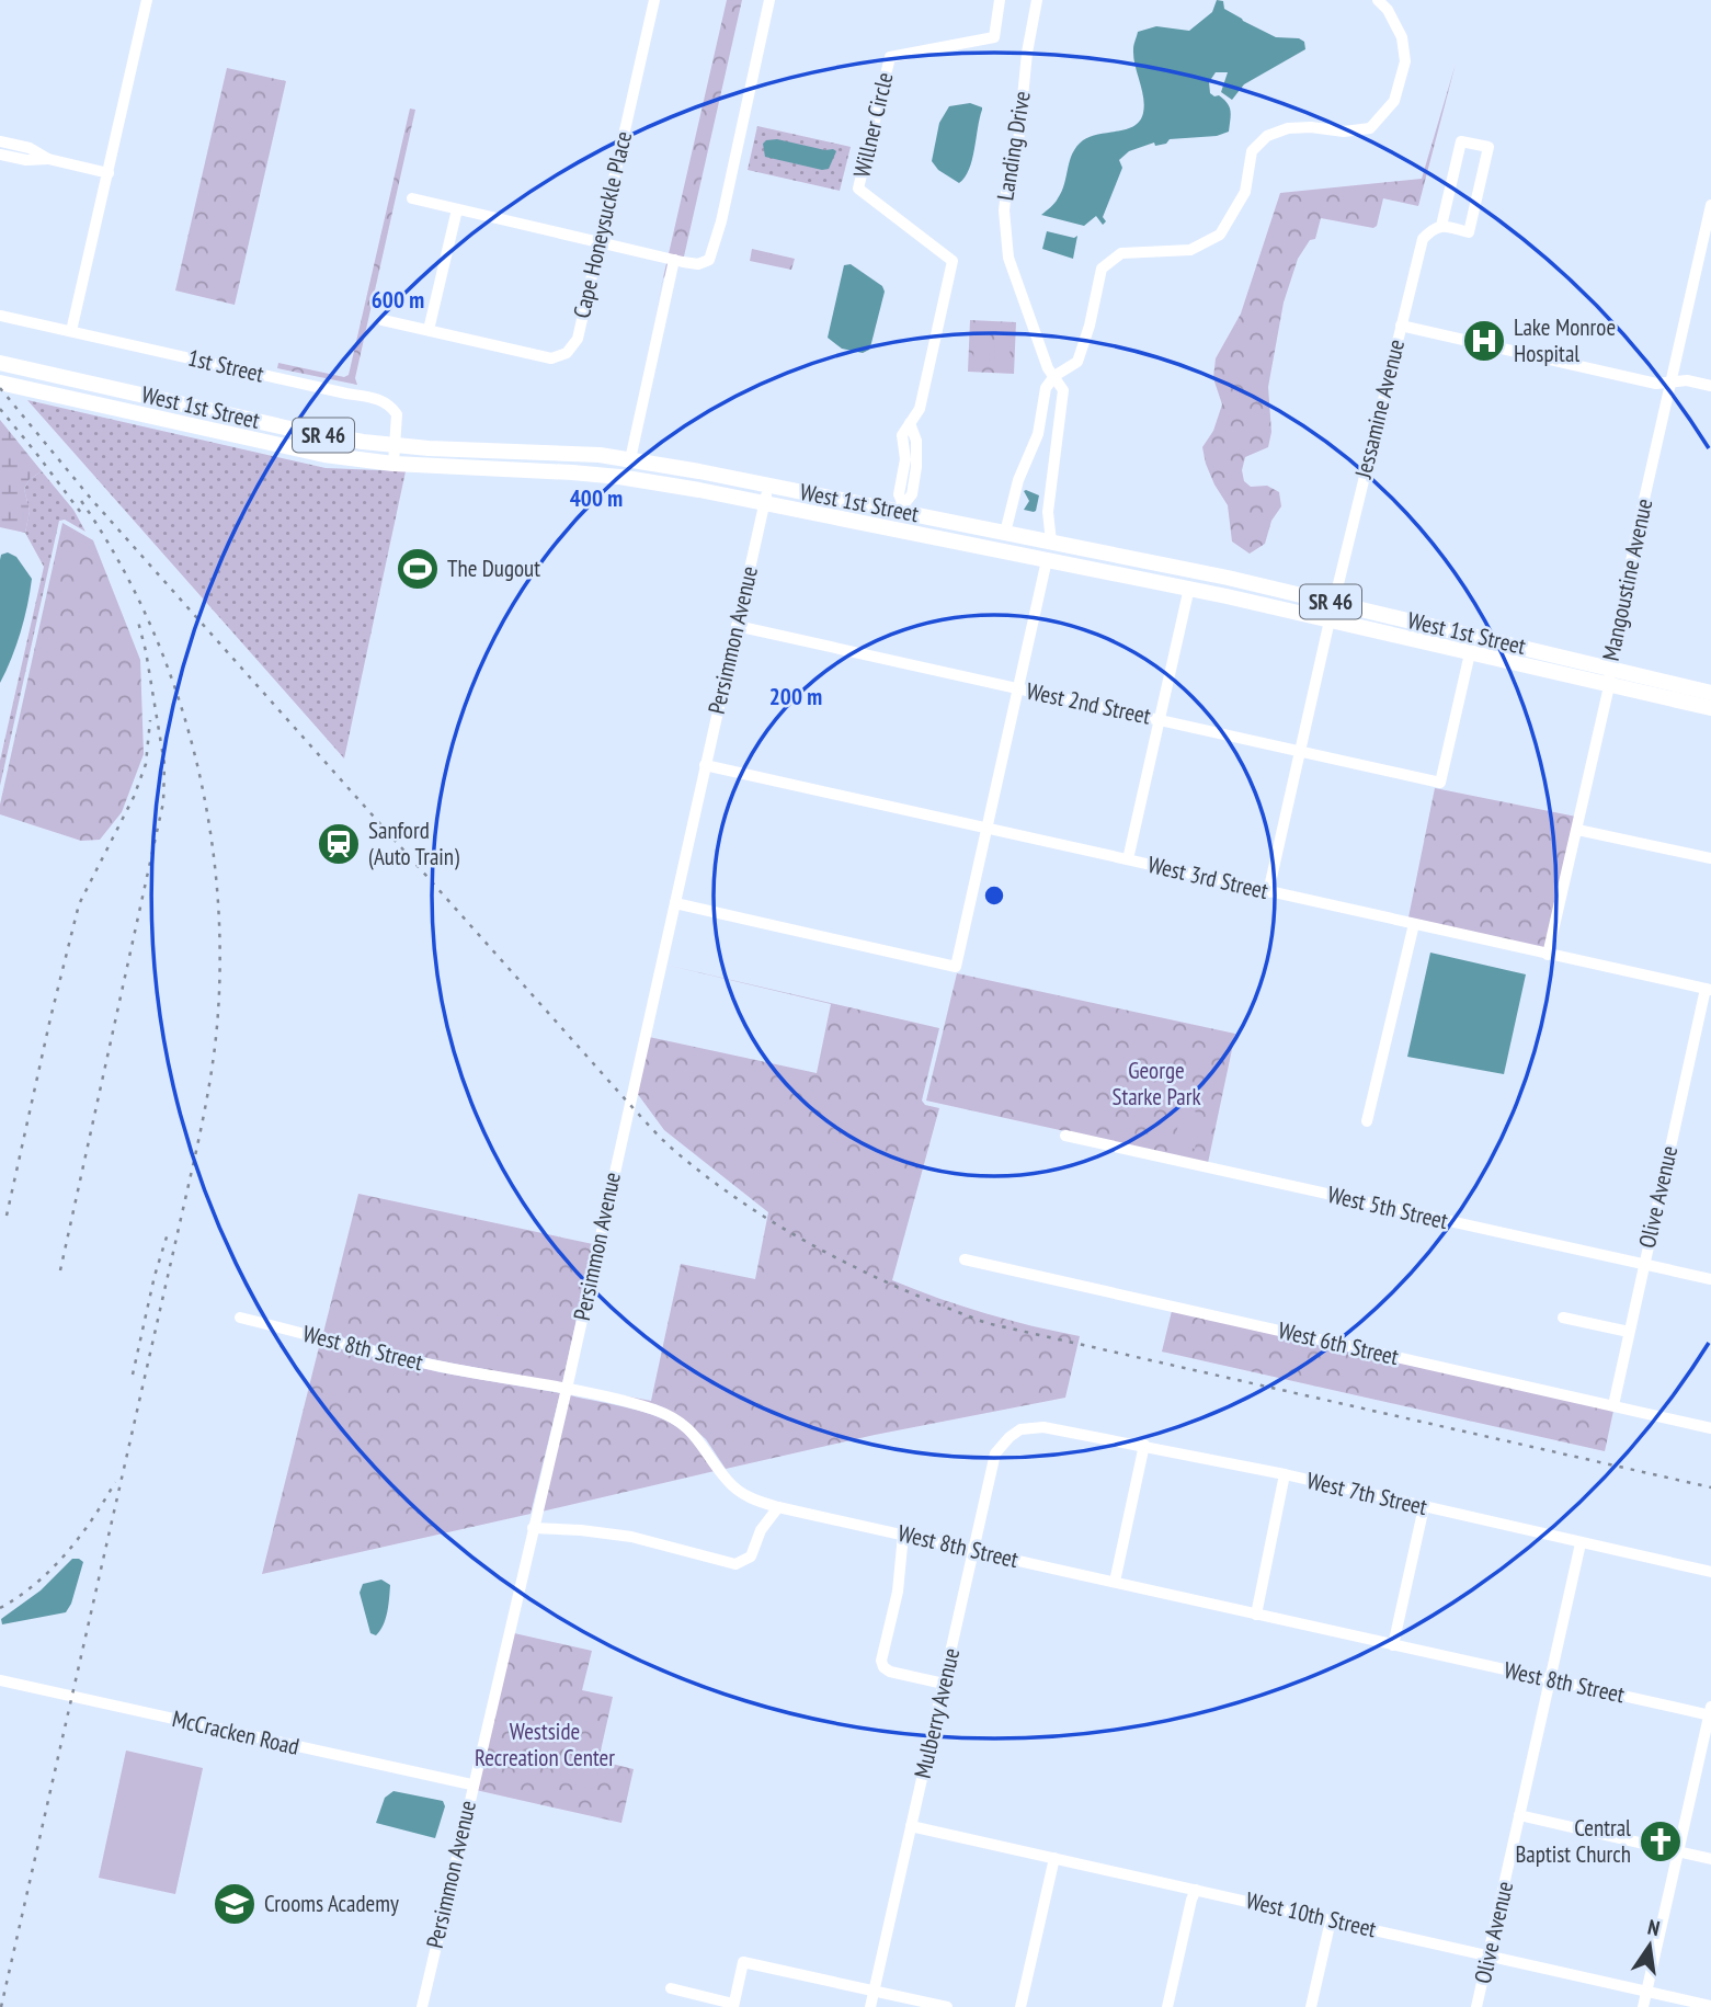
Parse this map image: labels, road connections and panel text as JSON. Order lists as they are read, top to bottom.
{
  "streets": {
    "main road": ["West 1st Street", "SR 46"],
    "street": [
      "Willner Circle",
      "Landing Drive",
      "Cape Honeysuckle Place",
      "1st Street",
      "Jessamine Avenue",
      "Mangoustine Avenue",
      "Persimmon Avenue",
      "West 2nd Street",
      "West 3rd Street",
      "Olive Avenue",
      "West 5th Street",
      "West 6th Street",
      "West 8th Street",
      "West 7th Street",
      "Mulberry Avenue",
      "McCracken Road",
      "West 10th Street"
    ]
  },
  "crossings": [
    ["Willner Circle", "West 1st Street"],
    ["Landing Drive", "West 1st Street"],
    ["1st Street", "West 1st Street"],
    ["West 1st Street", "Jessamine Avenue"],
    ["West 1st Street", "Mangoustine Avenue"],
    ["West 1st Street", "Persimmon Avenue"],
    ["West 1st Street", "West 2nd Street"],
    ["Mangoustine Avenue", "West 3rd Street"],
    ["Persimmon Avenue", "West 2nd Street"],
    ["Persimmon Avenue", "West 3rd Street"],
    ["Persimmon Avenue", "West 8th Street"],
    ["Persimmon Avenue", "McCracken Road"],
    ["West 3rd Street", "Olive Avenue"],
    ["Olive Avenue", "West 5th Street"],
    ["Olive Avenue", "West 6th Street"],
    ["Olive Avenue", "West 8th Street"],
    ["Olive Avenue", "West 7th Street"],
    ["Olive Avenue", "West 10th Street"],
    ["West 8th Street", "Mulberry Avenue"],
    ["West 7th Street", "Mulberry Avenue"],
    ["Mulberry Avenue", "West 10th Street"]
  ],
  "parks": ["George Starke Park", "Westside Recreation Center"],
  "places": {
    "hospital": ["Lake Monroe Hospital"],
    "sports": ["The Dugout"],
    "station": ["Sanford (Auto Train)"],
    "church": ["Central Baptist Church"],
    "school or university": ["Crooms Academy"]
  },
  "north": "top",
  "rings": ["600 m", "400 m", "200 m"]
}
